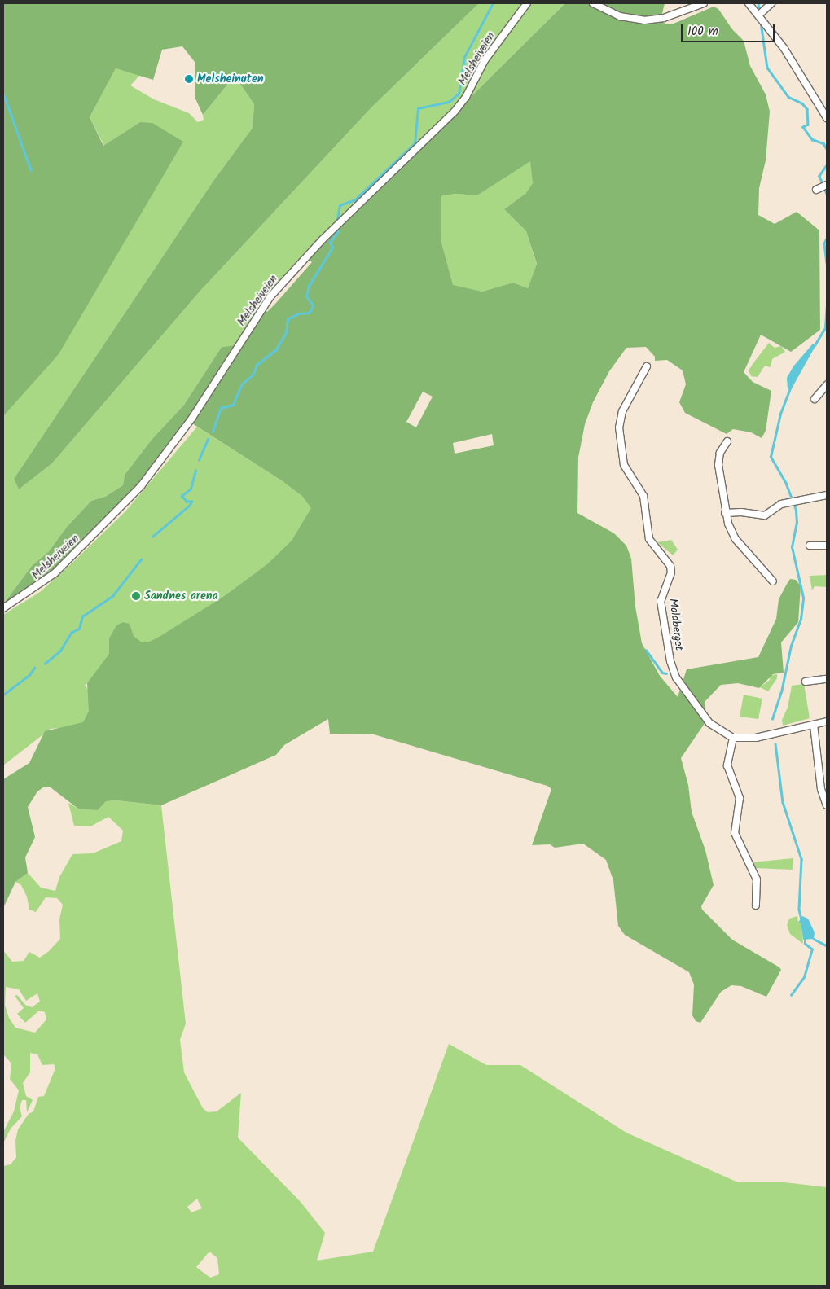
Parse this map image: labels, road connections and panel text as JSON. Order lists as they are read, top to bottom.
{
  "streets": {
    "street": ["Melsheiveien", "Moldberget"]
  },
  "places": ["Melsheinuten", "Sandnes arena"],
  "scale_bar": "100 m"
}
